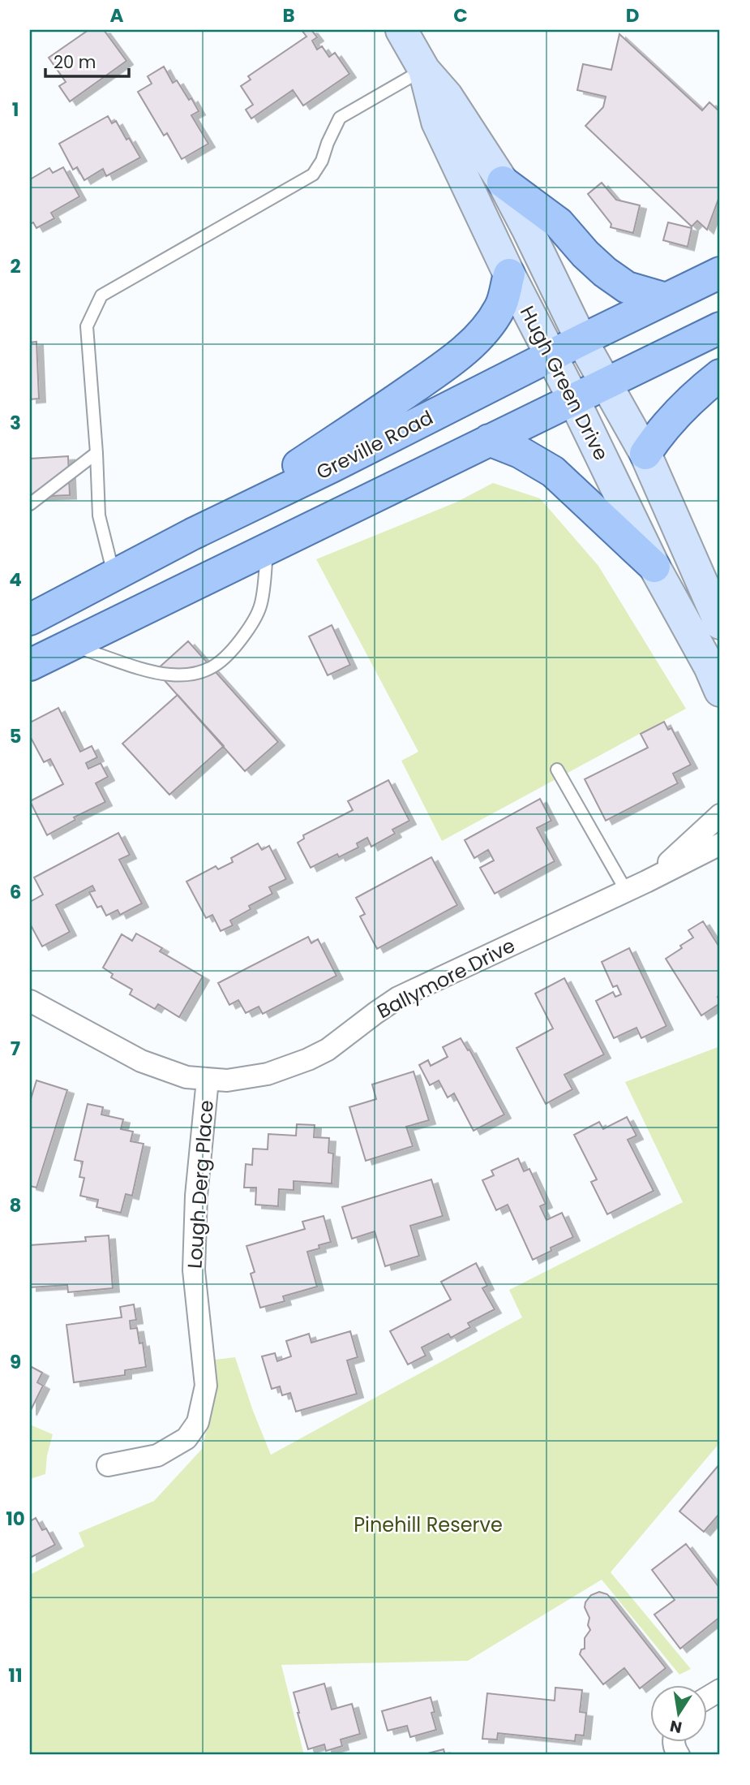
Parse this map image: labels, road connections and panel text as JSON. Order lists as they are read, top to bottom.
{
  "streets": {
    "main road": ["Hugh Green Drive", "Greville Road"],
    "street": ["Ballymore Drive", "Lough Derg Place"]
  },
  "crossings": [
    ["Hugh Green Drive", "Greville Road"],
    ["Ballymore Drive", "Lough Derg Place"]
  ],
  "parks": ["Pinehill Reserve"],
  "scale_bar": "20 m",
  "north": "bottom",
  "grid": {
    "columns": [
      "A",
      "B",
      "C",
      "D"
    ],
    "rows": [
      "1",
      "2",
      "3",
      "4",
      "5",
      "6",
      "7",
      "8",
      "9",
      "10",
      "11"
    ]
  }
}
